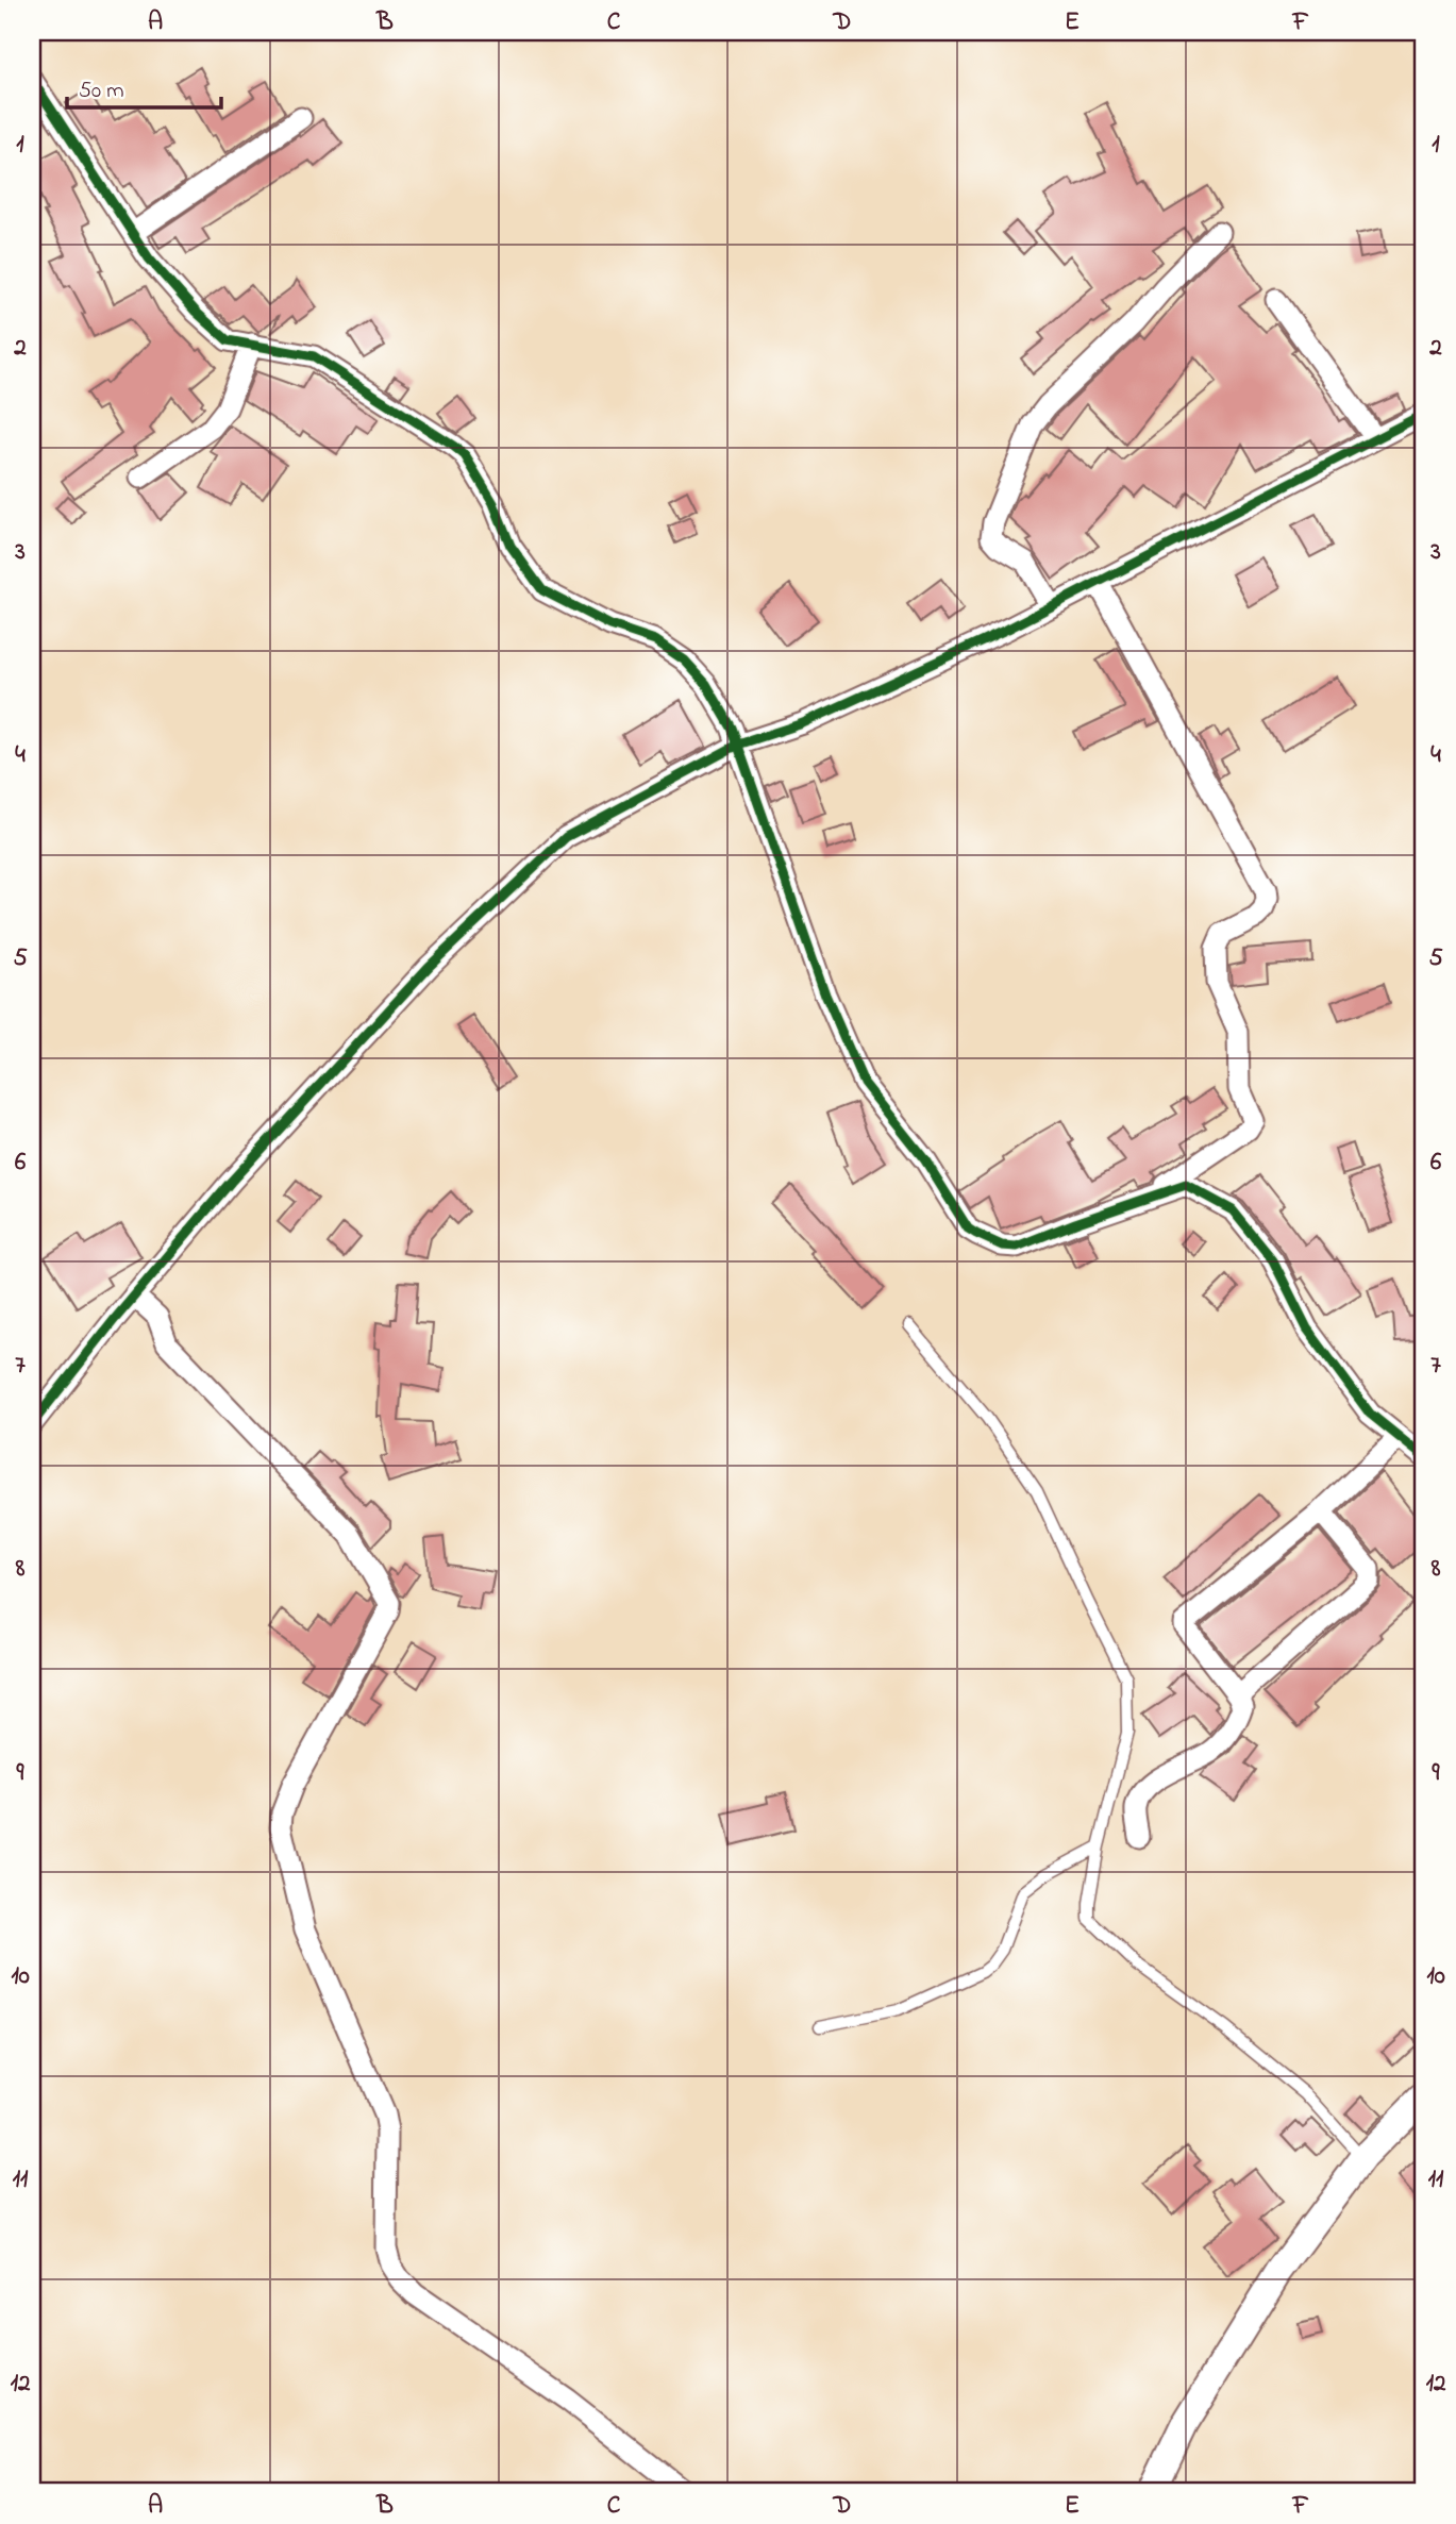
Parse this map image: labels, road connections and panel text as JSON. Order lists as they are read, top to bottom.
{
  "scale_bar": "50 m",
  "grid": {
    "columns": [
      "A",
      "B",
      "C",
      "D",
      "E",
      "F"
    ],
    "rows": [
      "1",
      "2",
      "3",
      "4",
      "5",
      "6",
      "7",
      "8",
      "9",
      "10",
      "11",
      "12"
    ]
  }
}
